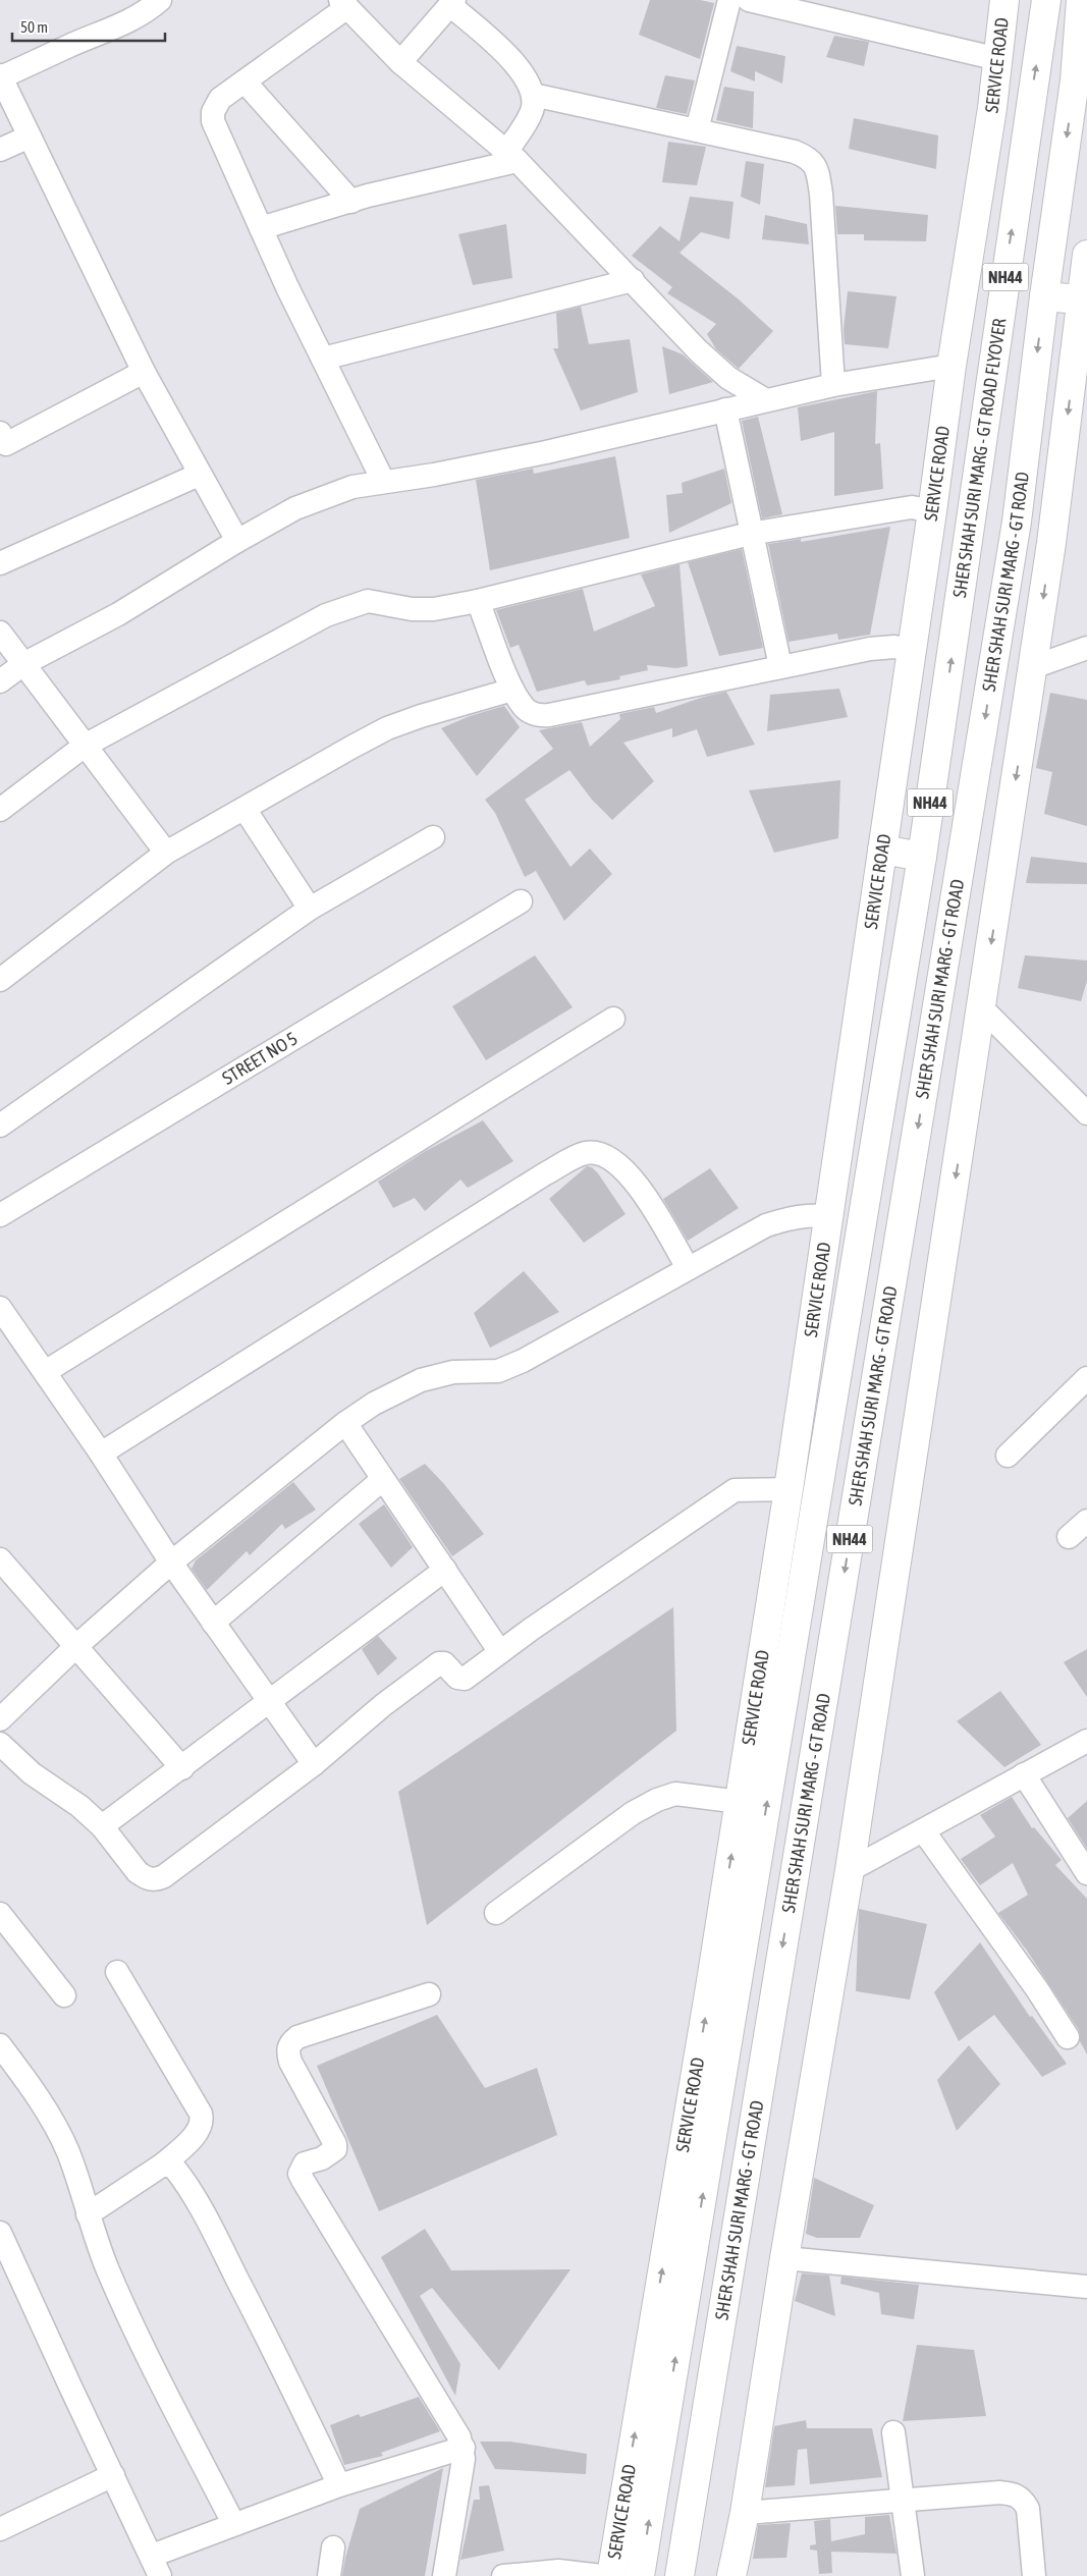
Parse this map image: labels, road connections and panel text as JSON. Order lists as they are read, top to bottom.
{
  "streets": {
    "main road": [
      "SERVICE ROAD",
      "NH44",
      "SHER SHAH SURI MARG - GT ROAD FLYOVER",
      "SHER SHAH SURI MARG - GT ROAD"
    ],
    "street": ["STREET NO 5"]
  },
  "crossings": [
    ["NH44", "SHER SHAH SURI MARG - GT ROAD"],
    ["SHER SHAH SURI MARG - GT ROAD FLYOVER", "SHER SHAH SURI MARG - GT ROAD"]
  ],
  "scale_bar": "50 m"
}
